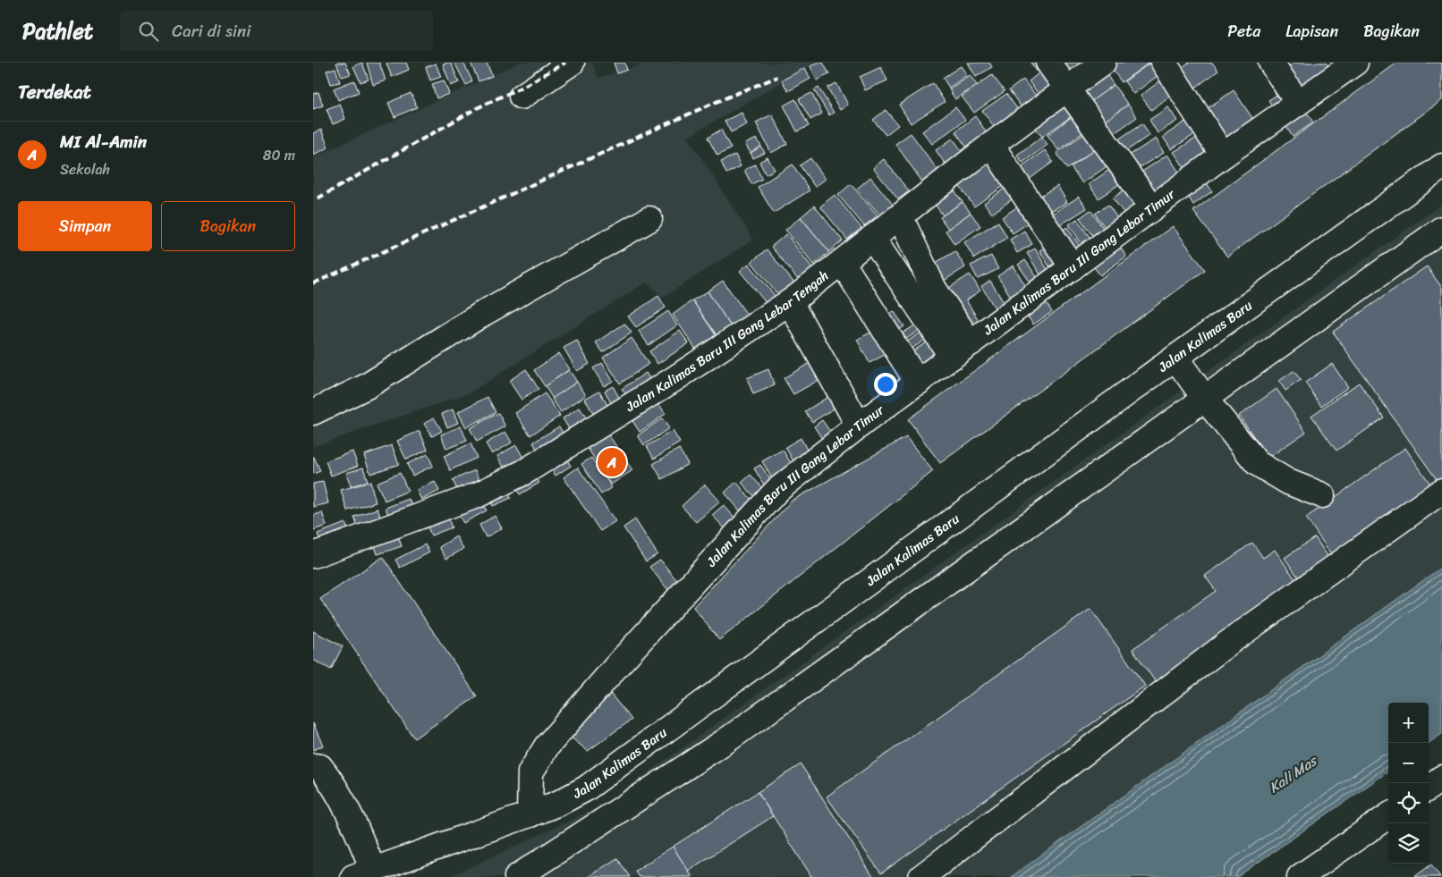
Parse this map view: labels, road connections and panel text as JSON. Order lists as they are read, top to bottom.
{
  "streets": {
    "street": ["Jalan Kalimas Baru III Gang Lebar Timur", "Jalan Kalimas Baru", "Jalan Kalimas Baru III Gang Lebar Tengah"]
  },
  "crossings": [
    ["Jalan Kalimas Baru III Gang Lebar Timur", "Jalan Kalimas Baru"]
  ],
  "water": ["Kali Mas"],
  "page": {
    "header": "Pathlet",
    "search": "Cari di sini",
    "nav": ["Peta", "Lapisan", "Bagikan"],
    "heading": "Terdekat",
    "list": [
      {
        "mark": "A",
        "name": "MI Al-Amin",
        "note": "Sekolah",
        "value": "80 m"
      }
    ],
    "buttons": ["Simpan", "Bagikan"],
    "pins": "A",
    "map_buttons": ["+", "−"]
  }
}
